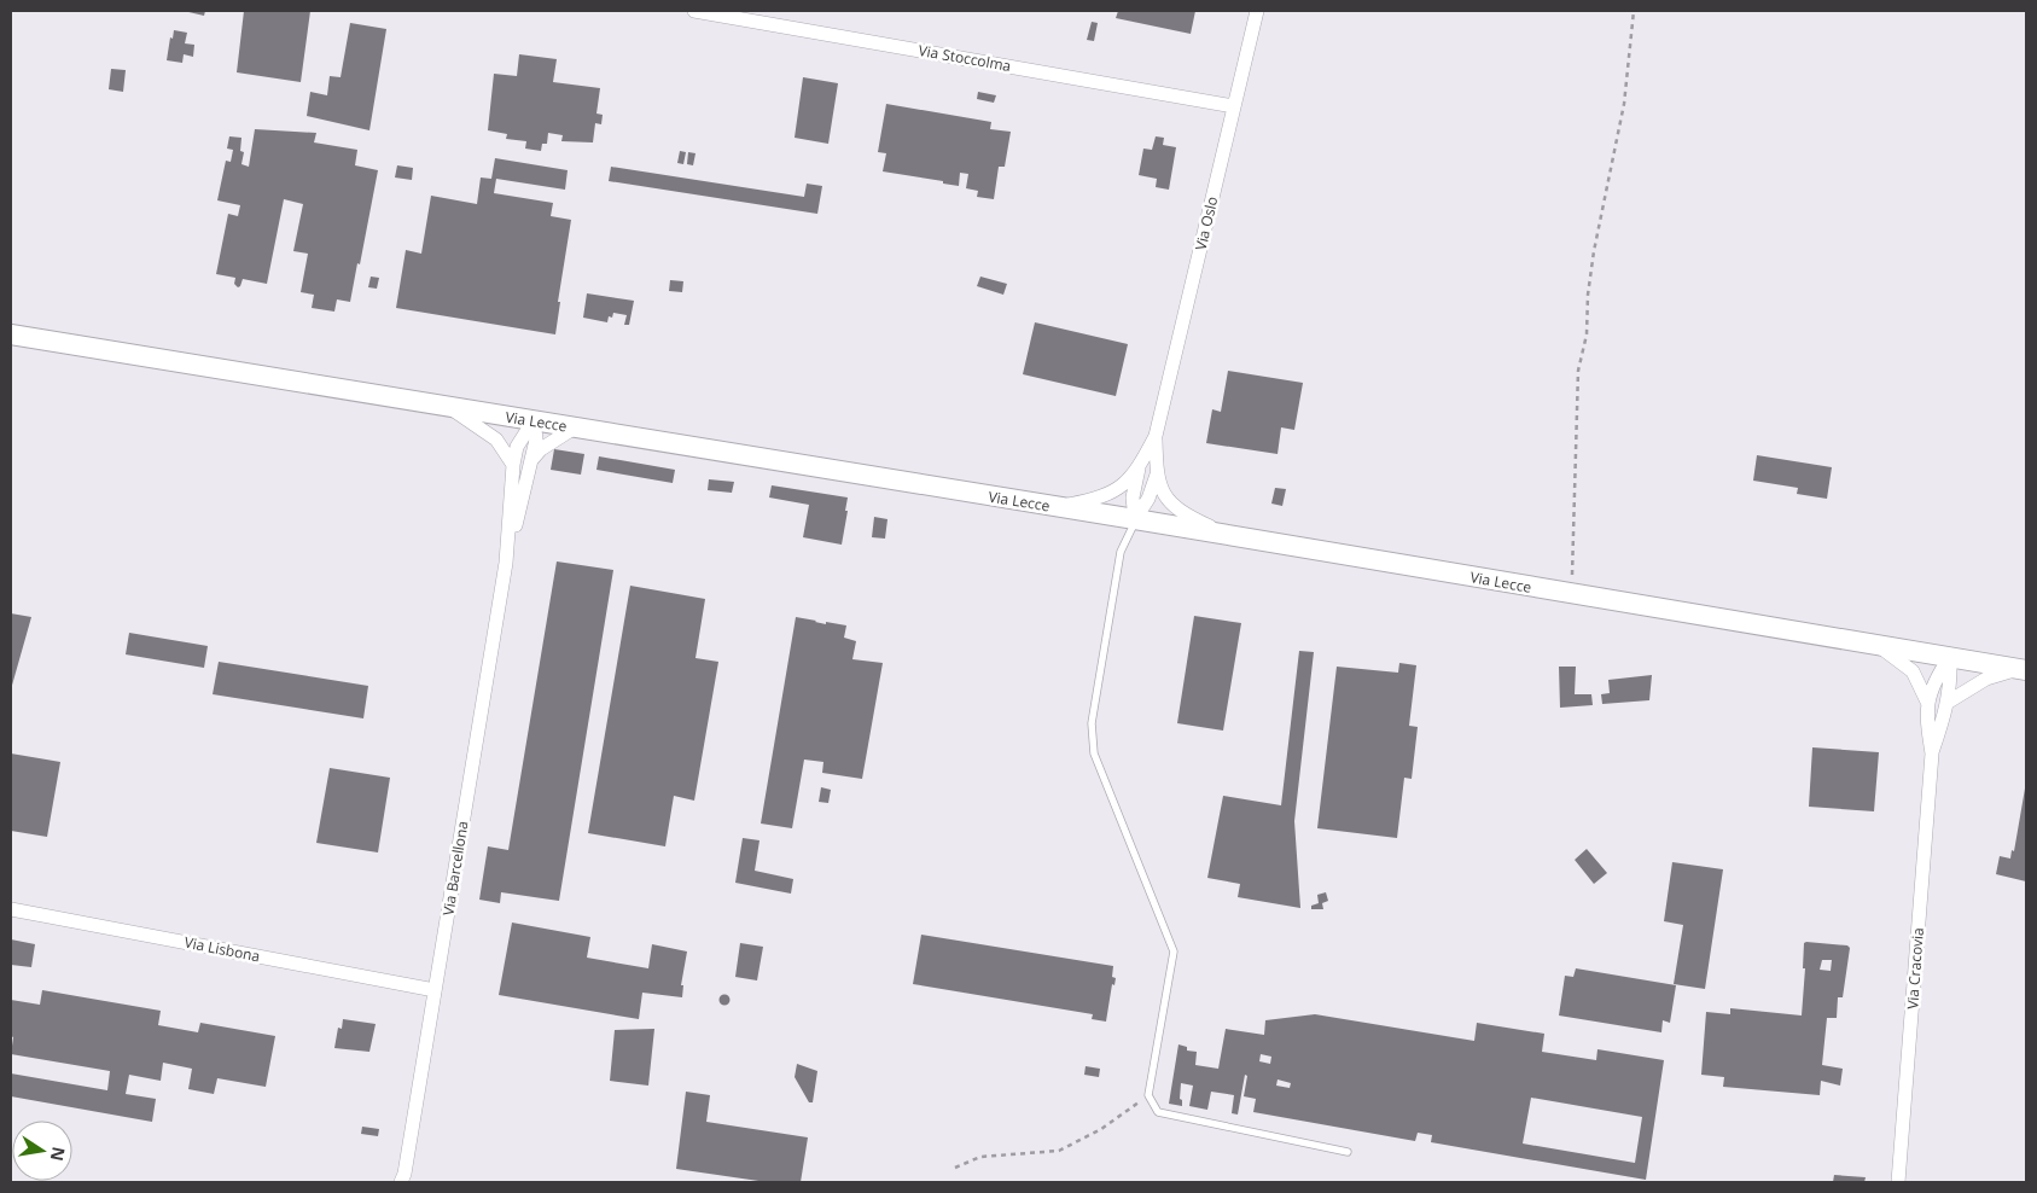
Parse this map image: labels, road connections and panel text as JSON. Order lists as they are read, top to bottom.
{
  "streets": {
    "main road": ["Via Lecce"],
    "street": [
      "Via Stoccolma",
      "Via Oslo",
      "Via Barcellona",
      "Via Lisbona",
      "Via Cracovia"
    ]
  },
  "crossings": [
    ["Via Stoccolma", "Via Oslo"],
    ["Via Lecce", "Via Barcellona"],
    ["Via Lecce", "Via Cracovia"],
    ["Via Barcellona", "Via Lisbona"]
  ],
  "north": "right"
}
